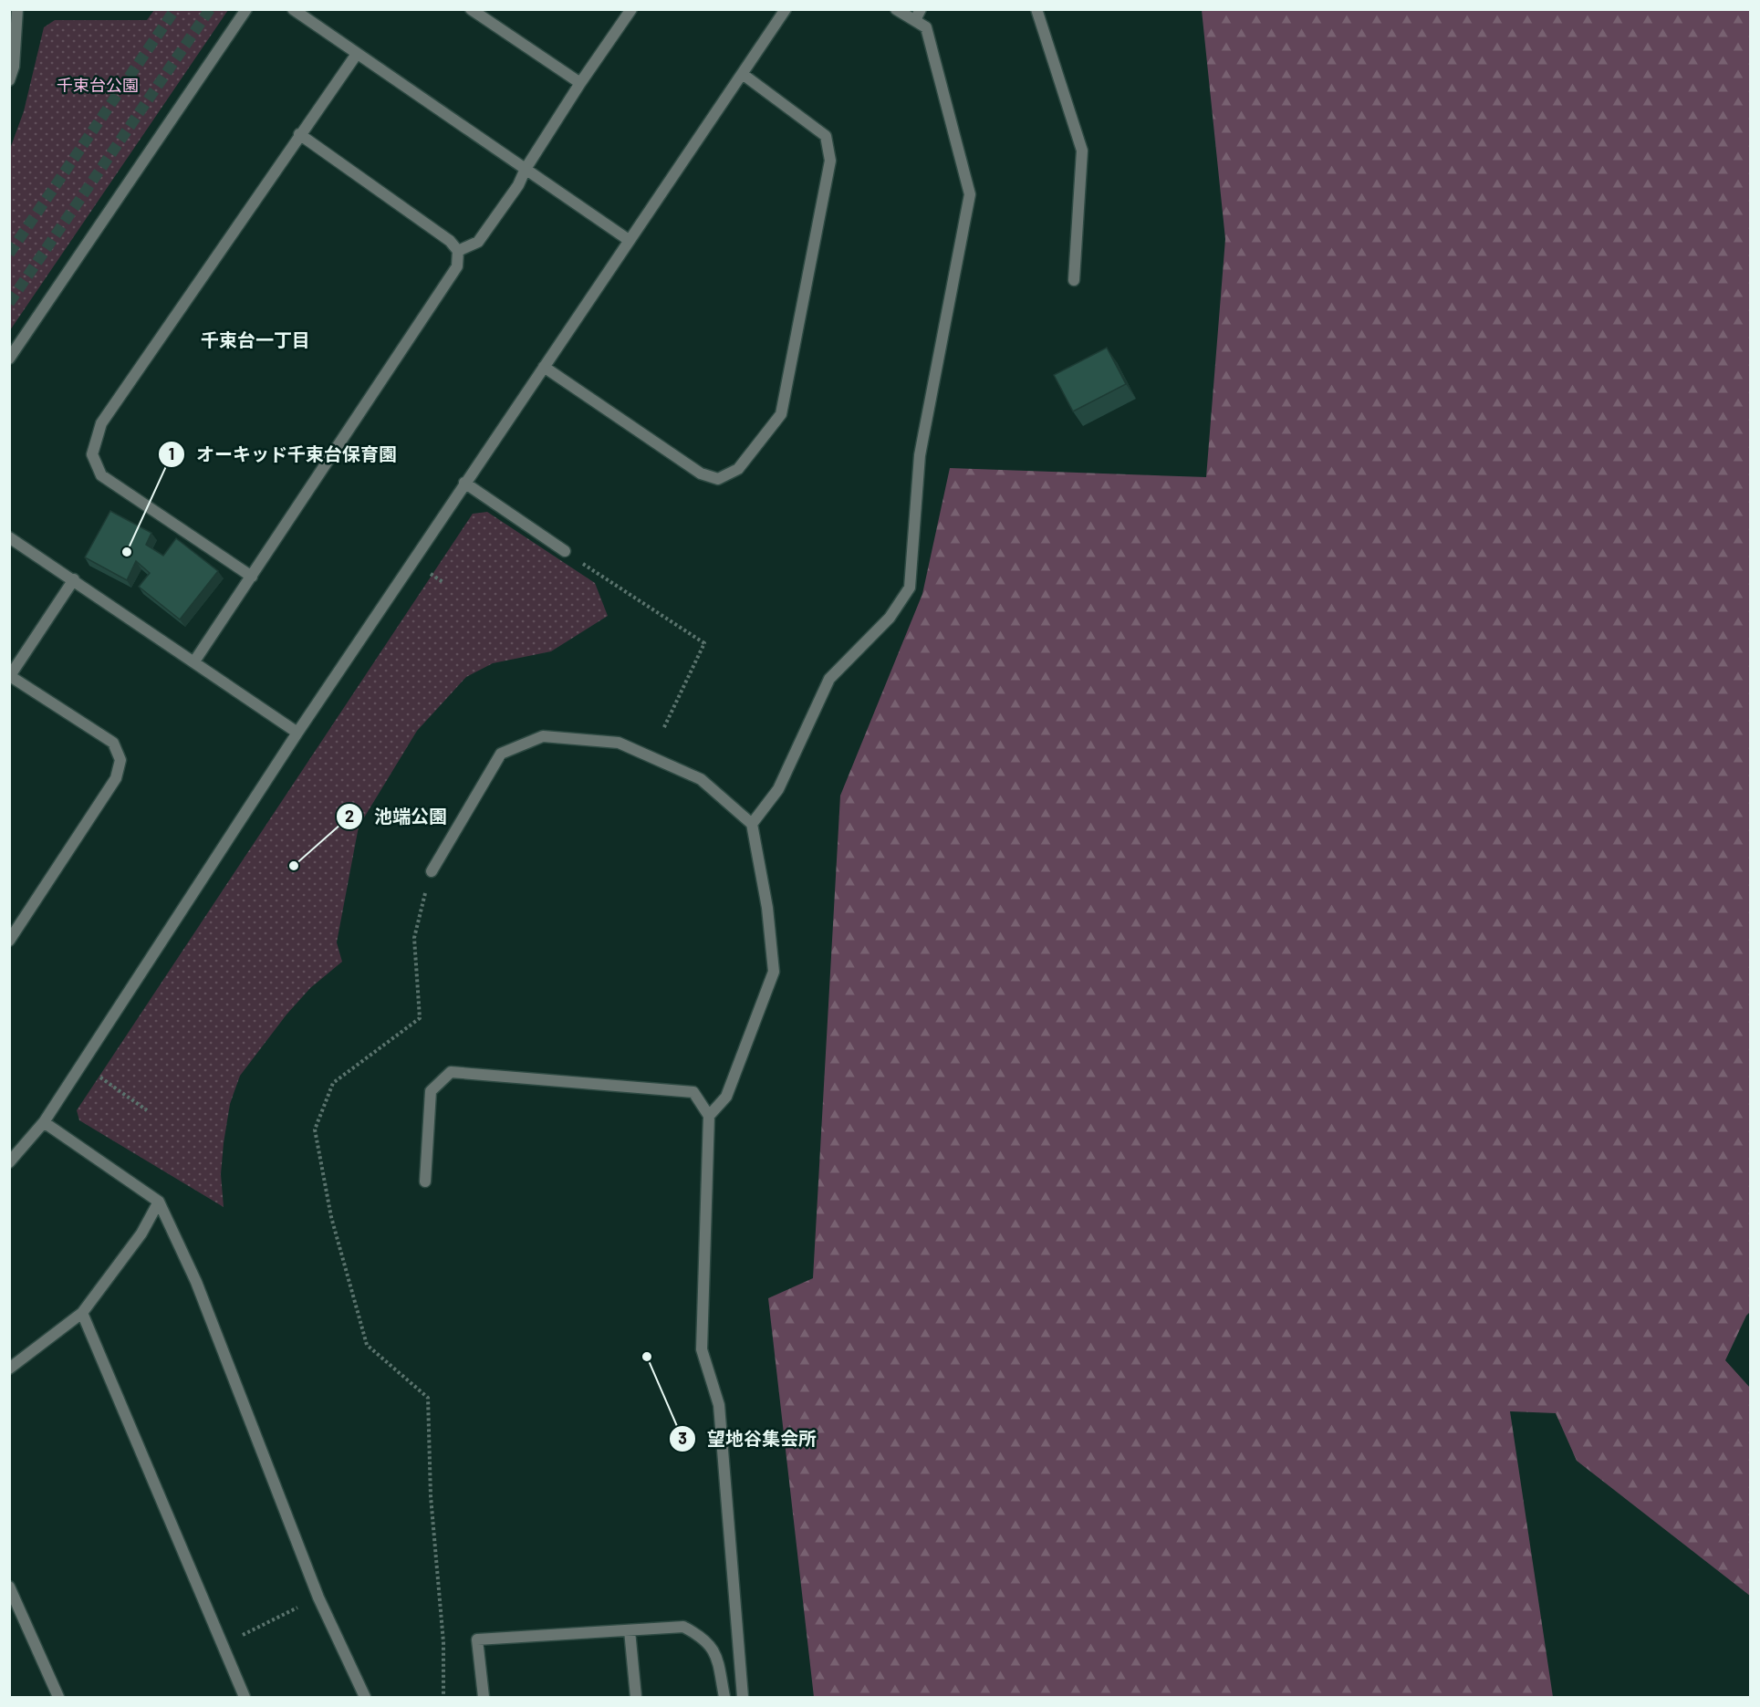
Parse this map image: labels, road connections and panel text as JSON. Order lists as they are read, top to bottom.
{
  "districts": ["千束台一丁目"],
  "parks": ["千束台公園"],
  "places": ["オーキッド千束台保育園", "池端公園", "望地谷集会所"]
}
